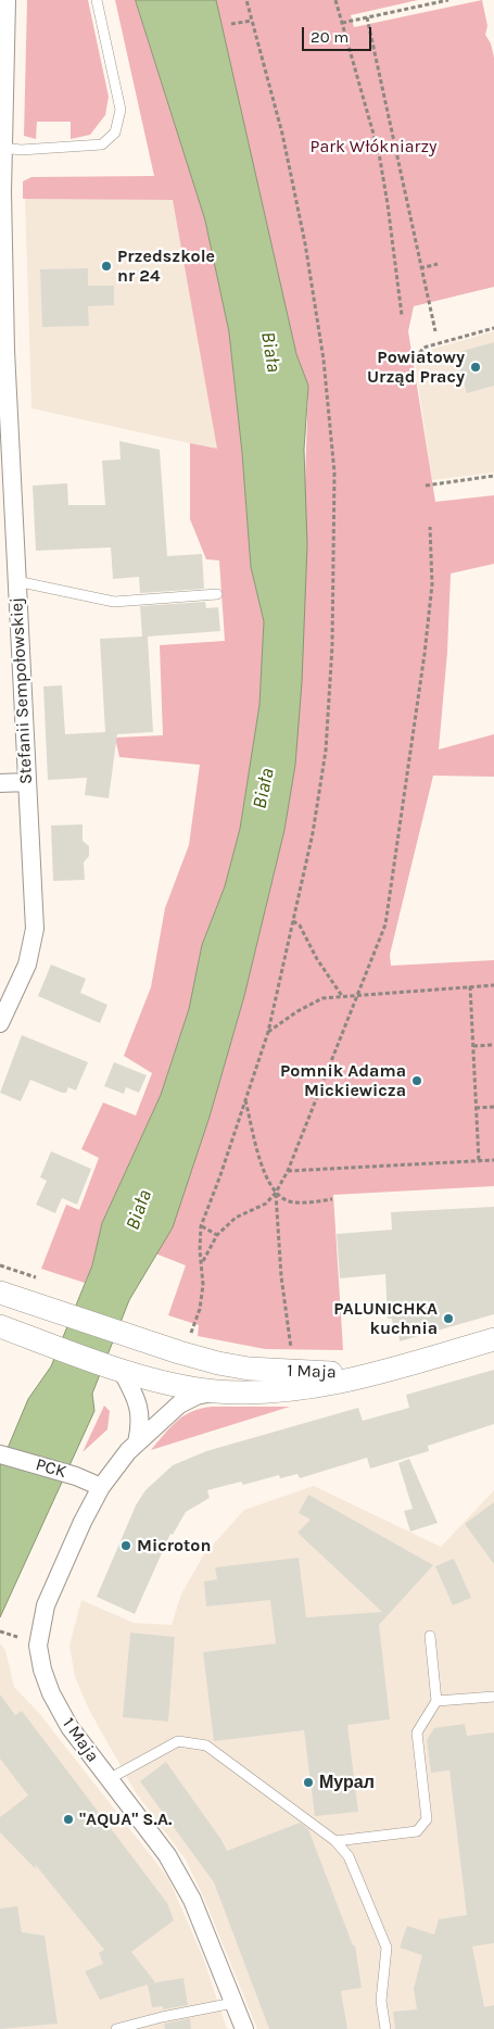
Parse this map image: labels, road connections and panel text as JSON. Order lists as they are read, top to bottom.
{
  "streets": {
    "street": ["Stefanii Sempołowskiej", "1 Maja", "PCK"]
  },
  "crossings": [
    ["1 Maja", "PCK"]
  ],
  "water": ["Biała"],
  "parks": ["Park Włókniarzy"],
  "places": [
    "Przedszkole nr 24",
    "Powiatowy Urząd Pracy",
    "Pomnik Adama Mickiewicza",
    "PALUNICHKA kuchnia",
    "Microton",
    "Мурал",
    "\"AQUA\" S.A."
  ],
  "scale_bar": "20 m"
}
